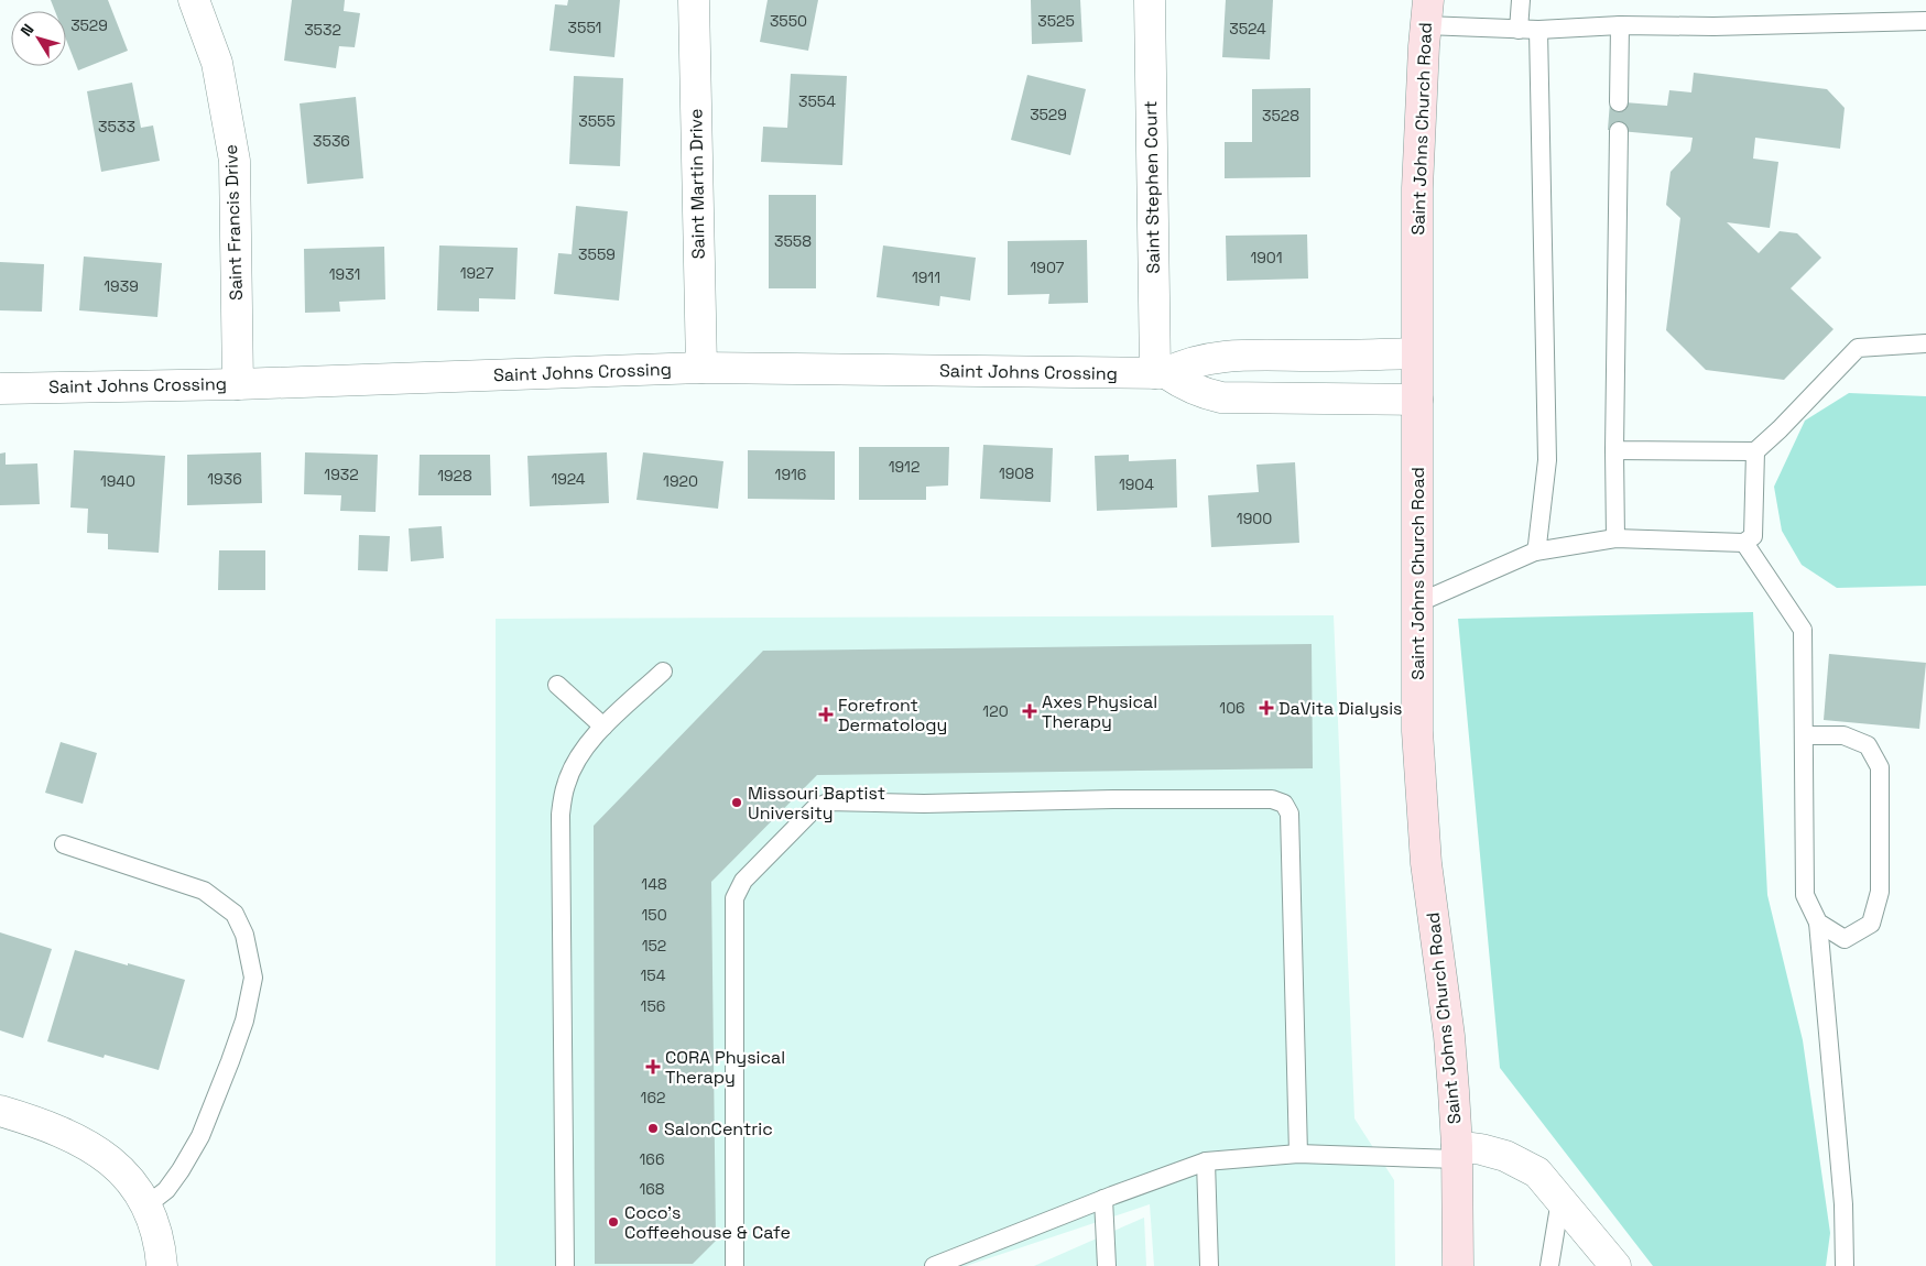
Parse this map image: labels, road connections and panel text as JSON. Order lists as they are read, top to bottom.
{
  "streets": {
    "street": [
      "Saint Johns Church Road",
      "Saint Martin Drive",
      "Saint Stephen Court",
      "Saint Francis Drive",
      "Saint Johns Crossing"
    ]
  },
  "crossings": [
    ["Saint Johns Church Road", "Saint Johns Crossing"],
    ["Saint Martin Drive", "Saint Johns Crossing"],
    ["Saint Stephen Court", "Saint Johns Crossing"],
    ["Saint Francis Drive", "Saint Johns Crossing"]
  ],
  "places": {
    "health": [
      "DaVita Dialysis",
      "Axes Physical Therapy",
      "Forefront Dermatology",
      "CORA Physical Therapy"
    ],
    "other": ["Missouri Baptist University", "SalonCentric", "Coco's Coffeehouse & Cafe"]
  },
  "house_numbers": [
    "3550",
    "3525",
    "3529",
    "3551",
    "3524",
    "3532",
    "3554",
    "3529",
    "3528",
    "3555",
    "3533",
    "3536",
    "3558",
    "3559",
    "1901",
    "1907",
    "1927",
    "1931",
    "1911",
    "1939",
    "1912",
    "1908",
    "1932",
    "1916",
    "1928",
    "1936",
    "1924",
    "1940",
    "1920",
    "1904",
    "1900",
    "106",
    "120",
    "148",
    "150",
    "152",
    "154",
    "156",
    "162",
    "166",
    "168"
  ],
  "north": "top left"
}
